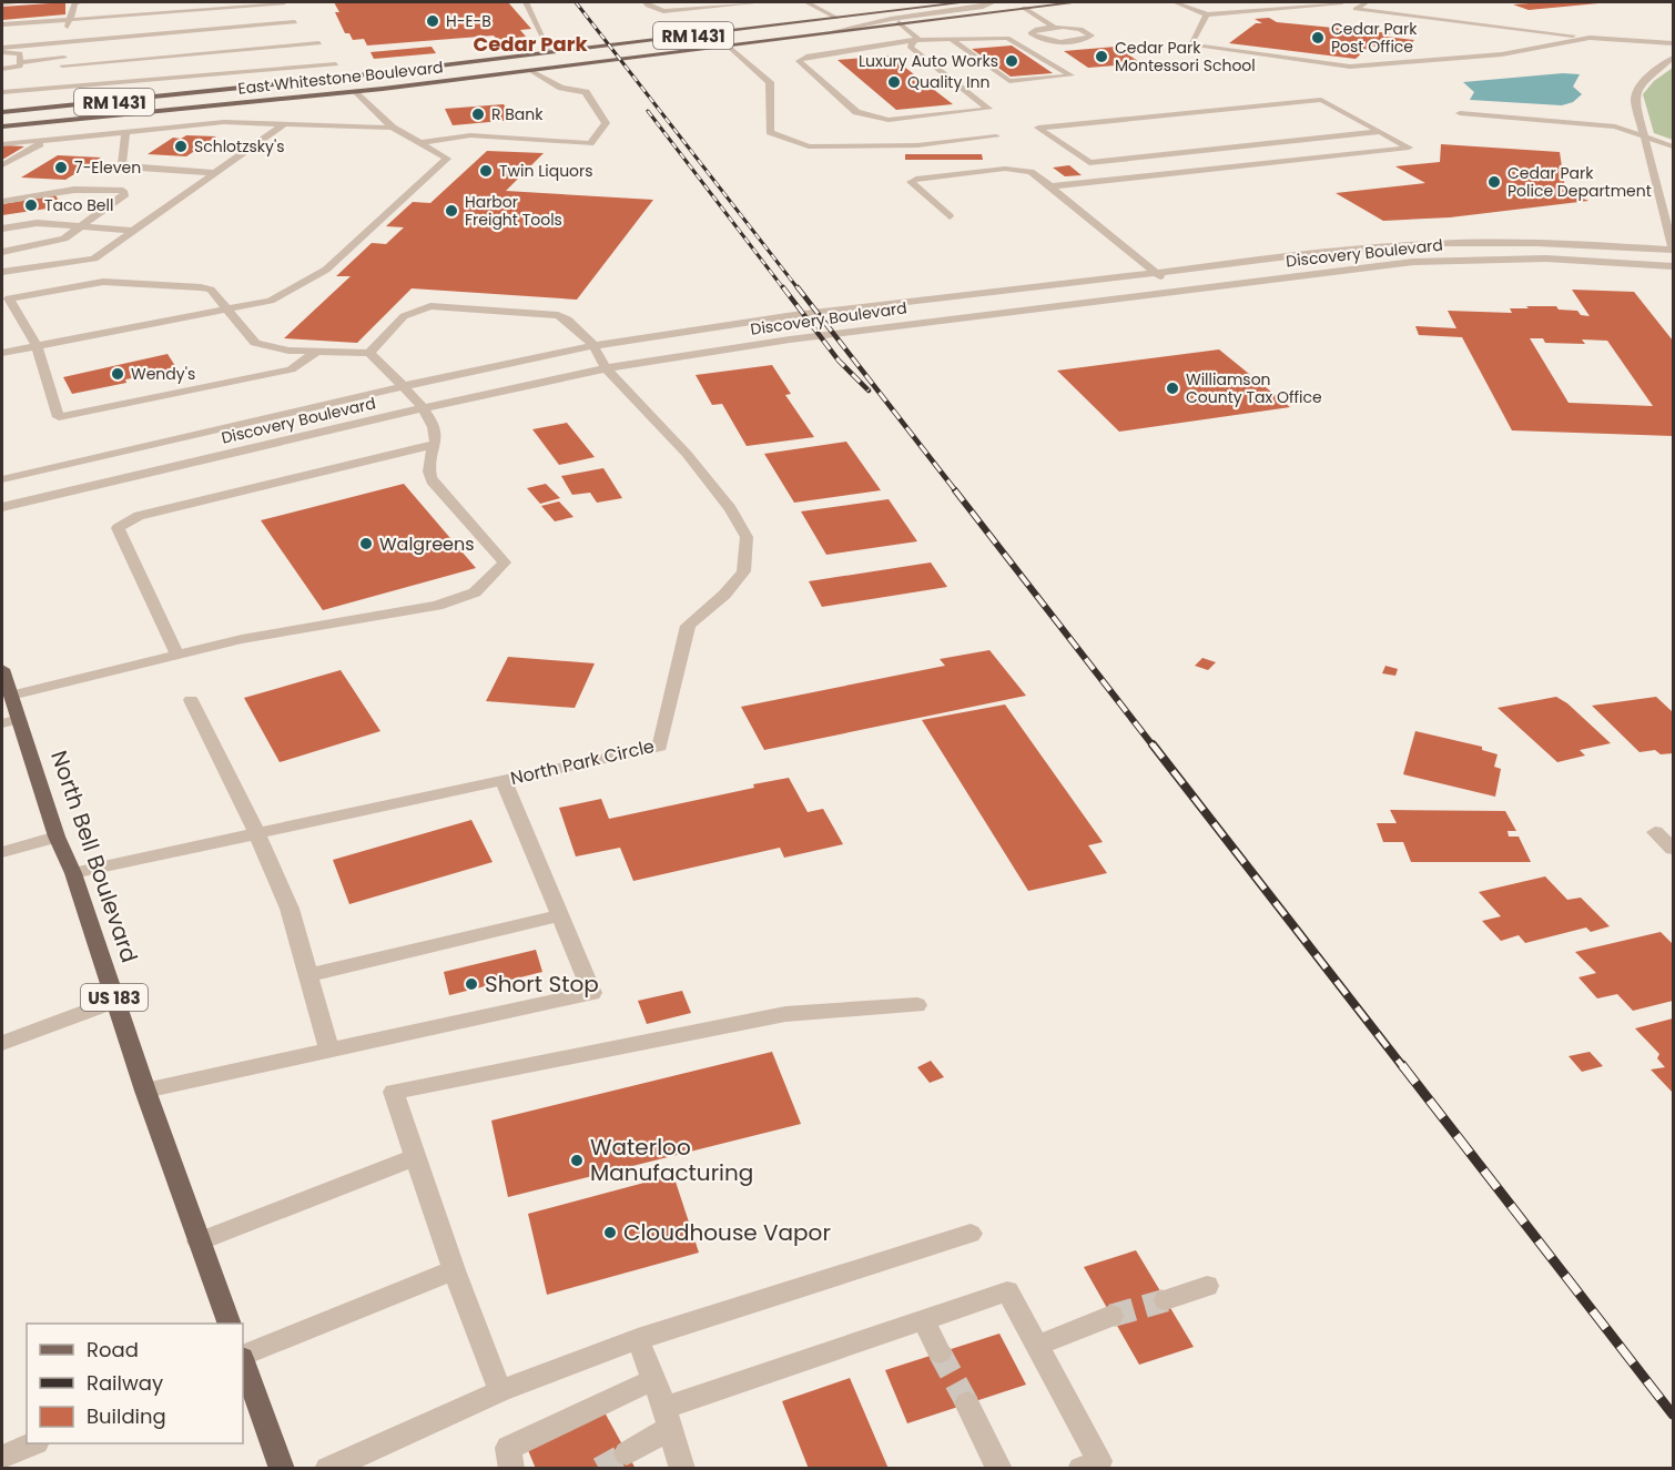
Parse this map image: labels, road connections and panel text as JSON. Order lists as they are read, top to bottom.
{
  "streets": {
    "main road": [
      "RM 1431",
      "East Whitestone Boulevard",
      "North Bell Boulevard",
      "US 183"
    ],
    "street": ["Discovery Boulevard", "North Park Circle"]
  },
  "crossings": [
    ["Discovery Boulevard", "North Park Circle"],
    ["North Park Circle", "North Bell Boulevard"]
  ],
  "districts": ["Cedar Park"],
  "places": [
    "H-E-B",
    "Cedar Park Post Office",
    "Cedar Park Montessori School",
    "Luxury Auto Works",
    "Quality Inn",
    "R Bank",
    "Schlotzsky's",
    "7-Eleven",
    "Twin Liquors",
    "Cedar Park Police Department",
    "Taco Bell",
    "Harbor Freight Tools",
    "Wendy's",
    "Williamson County Tax Office",
    "Walgreens",
    "Short Stop",
    "Waterloo Manufacturing",
    "Cloudhouse Vapor"
  ],
  "legend": ["Road", "Railway", "Building"]
}
